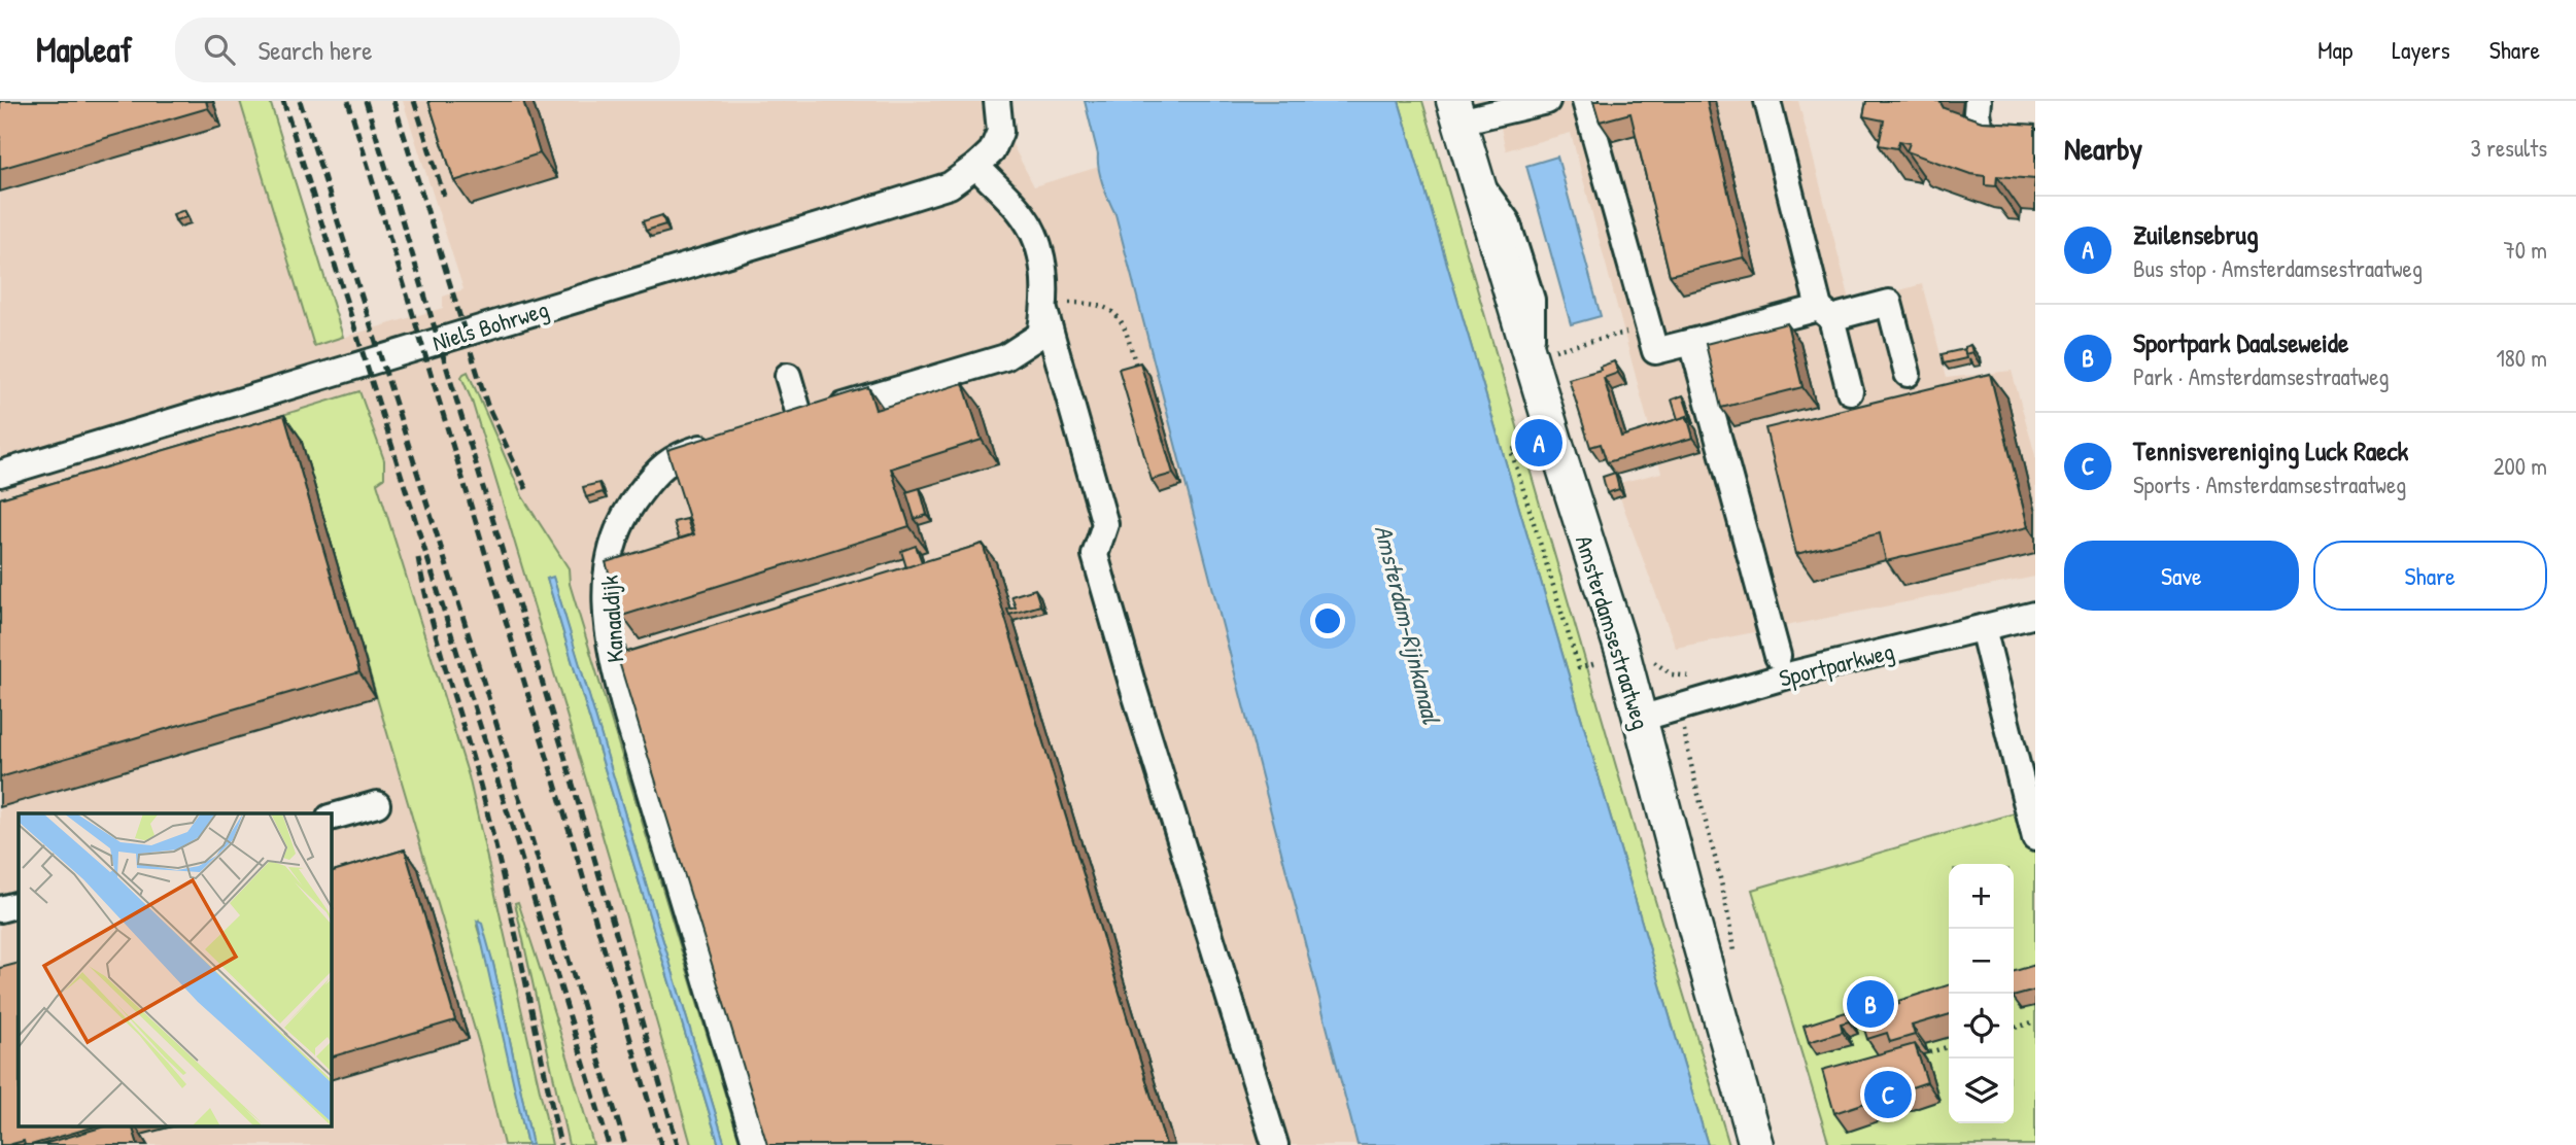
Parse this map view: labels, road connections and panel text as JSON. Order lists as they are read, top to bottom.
{
  "streets": {
    "main road": ["Amsterdamsestraatweg"],
    "street": ["Niels Bohrweg", "Kanaaldijk", "Sportparkweg"]
  },
  "crossings": [
    ["Amsterdamsestraatweg", "Sportparkweg"]
  ],
  "water": ["Amsterdam-Rijnkanaal"],
  "page": {
    "header": "Mapleaf",
    "search": "Search here",
    "nav": ["Map", "Layers", "Share"],
    "heading": ["Nearby", "3 results"],
    "list": [
      {
        "mark": "A",
        "name": "Zuilensebrug",
        "note": "Bus stop · Amsterdamsestraatweg",
        "value": "70 m"
      },
      {
        "mark": "B",
        "name": "Sportpark Daalseweide",
        "note": "Park · Amsterdamsestraatweg",
        "value": "180 m"
      },
      {
        "mark": "C",
        "name": "Tennisvereniging Luck Raeck",
        "note": "Sports · Amsterdamsestraatweg",
        "value": "200 m"
      }
    ],
    "pins": ["A", "B", "C"],
    "buttons": ["Save", "Share"],
    "map_buttons": ["+", "−"]
  }
}
